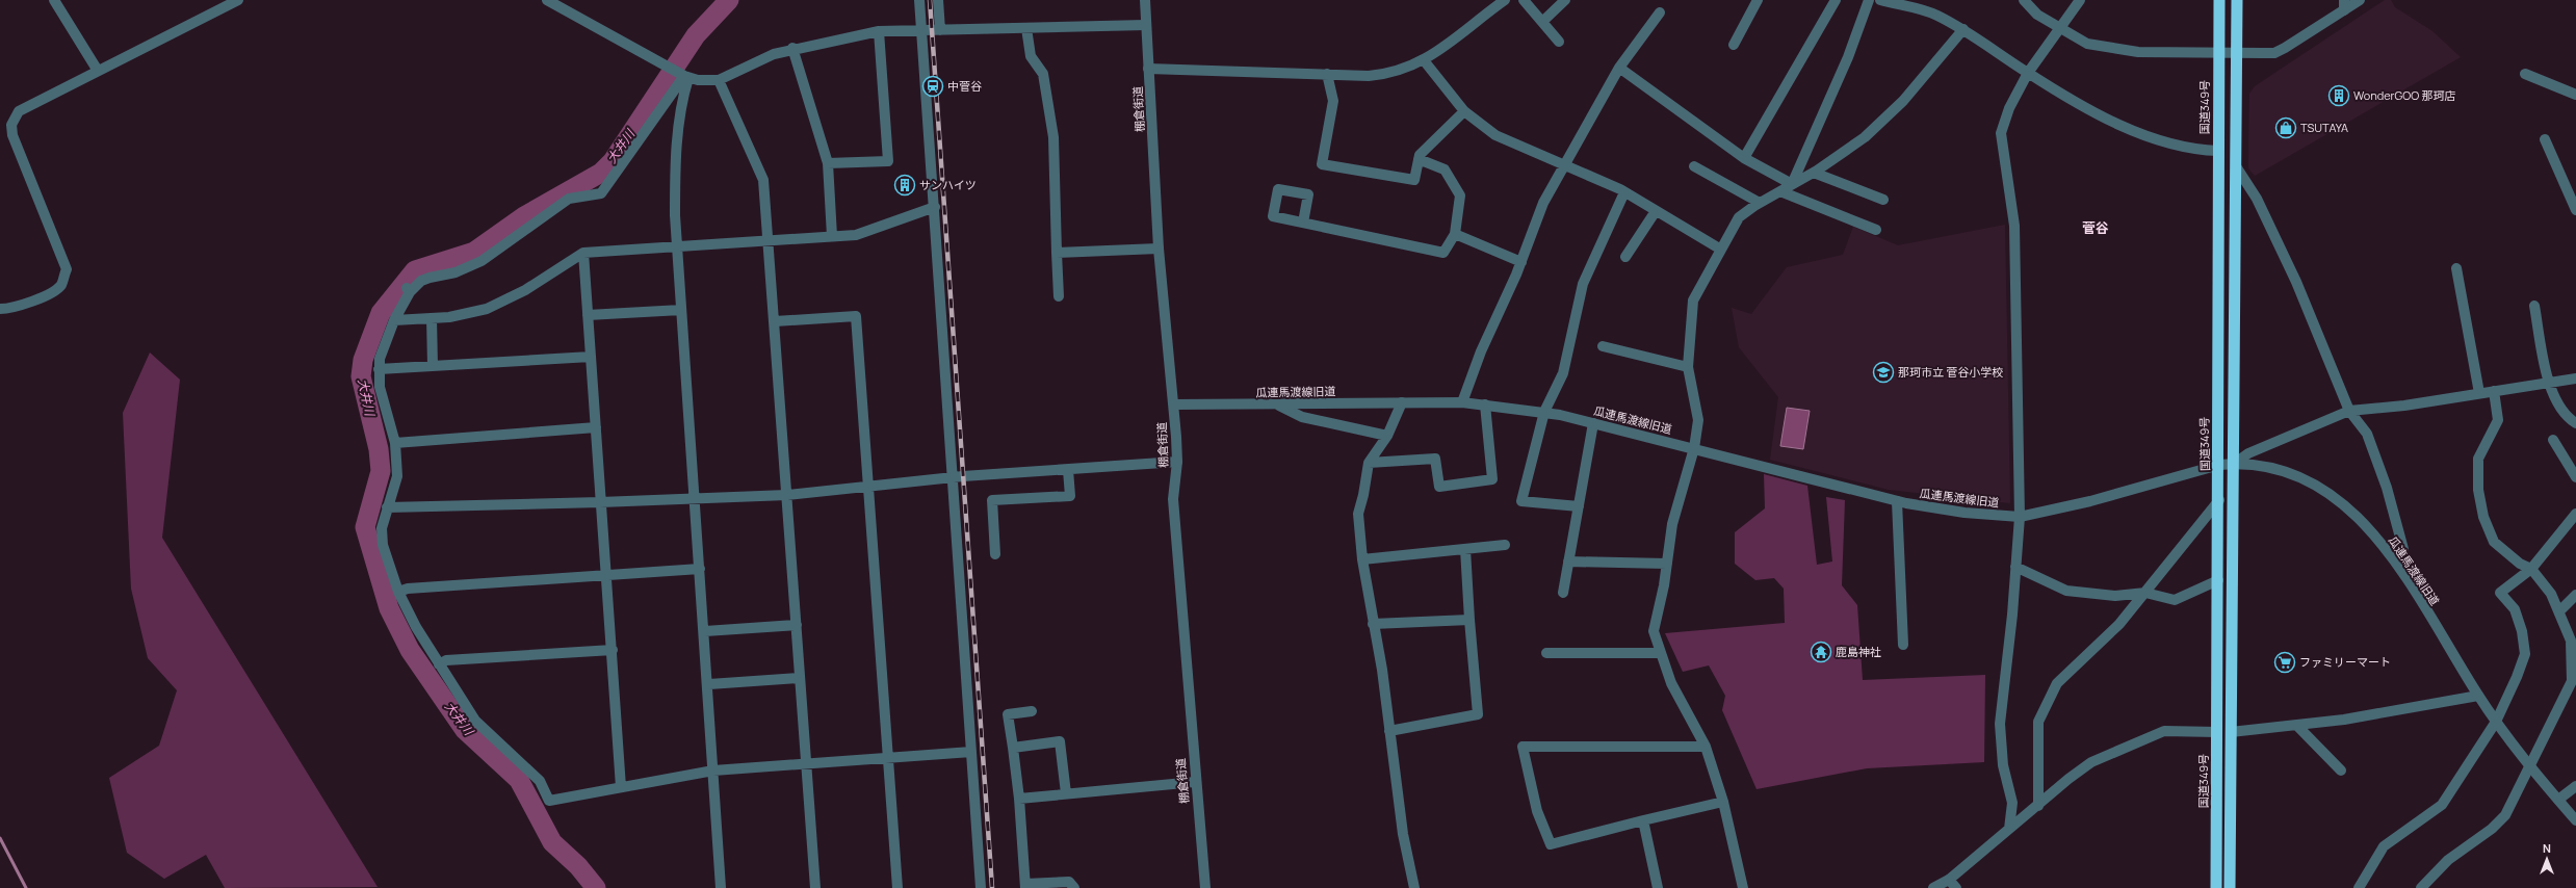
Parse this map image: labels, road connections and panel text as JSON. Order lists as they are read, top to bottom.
{
  "streets": {
    "highway": ["国道349号"],
    "street": ["棚倉街道", "瓜連馬渡線旧道"]
  },
  "crossings": [
    ["国道349号", "瓜連馬渡線旧道"],
    ["棚倉街道", "瓜連馬渡線旧道"]
  ],
  "districts": ["菅谷"],
  "water": ["大井川"],
  "places": {
    "station": ["中菅谷"],
    "building": ["WonderGOO 那珂店", "サンハイツ"],
    "shop": ["TSUTAYA"],
    "school or university": ["那珂市立 菅谷小学校"],
    "temple": ["鹿島神社"],
    "supermarket": ["ファミリーマート"]
  },
  "north": "top"
}
